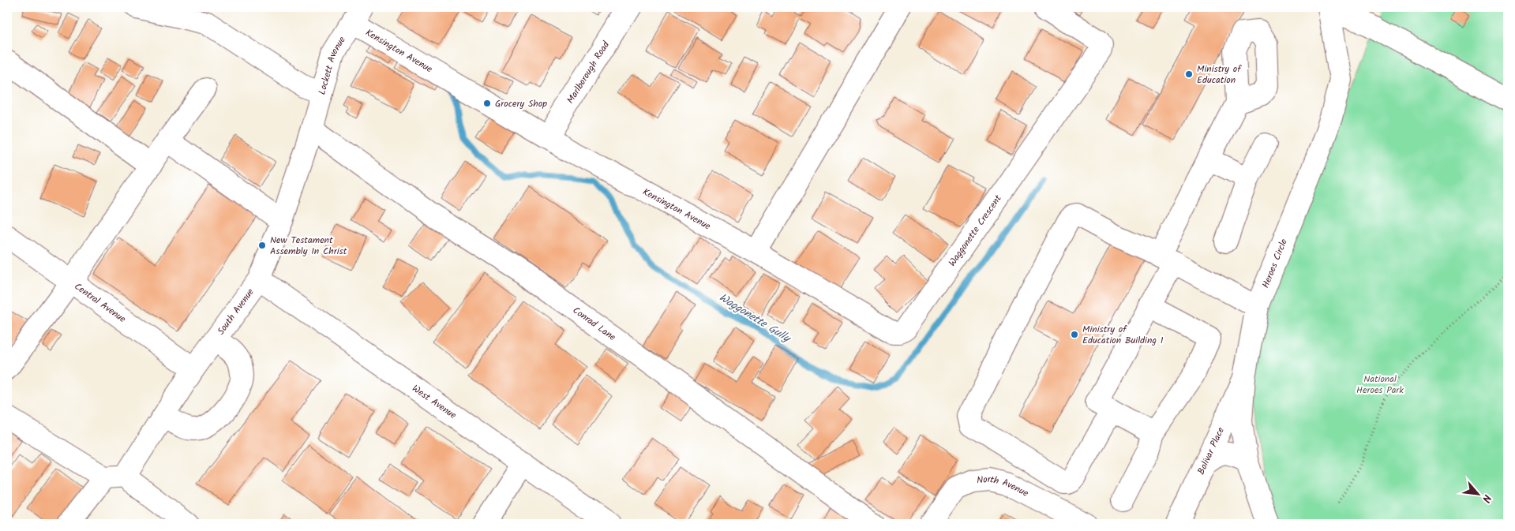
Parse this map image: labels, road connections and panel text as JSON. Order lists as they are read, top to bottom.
{
  "streets": {
    "street": [
      "Kensington Avenue",
      "Lockett Avenue",
      "Marlborough Road",
      "Waggonette Crescent",
      "Heroes Circle",
      "Central Avenue",
      "South Avenue",
      "Conrad Lane",
      "West Avenue",
      "Bolivar Place",
      "North Avenue"
    ]
  },
  "crossings": [
    ["Kensington Avenue", "Lockett Avenue"],
    ["Kensington Avenue", "Marlborough Road"],
    ["Kensington Avenue", "Waggonette Crescent"],
    ["Lockett Avenue", "South Avenue"],
    ["Lockett Avenue", "Conrad Lane"],
    ["Heroes Circle", "Bolivar Place"],
    ["Central Avenue", "South Avenue"],
    ["South Avenue", "Conrad Lane"],
    ["South Avenue", "West Avenue"]
  ],
  "water": ["Waggonette Gully"],
  "parks": ["National Heroes Park"],
  "places": [
    "Ministry of Education",
    "Grocery Shop",
    "New Testament Assembly In Christ",
    "Ministry of Education Building 1"
  ],
  "north": "bottom right"
}
